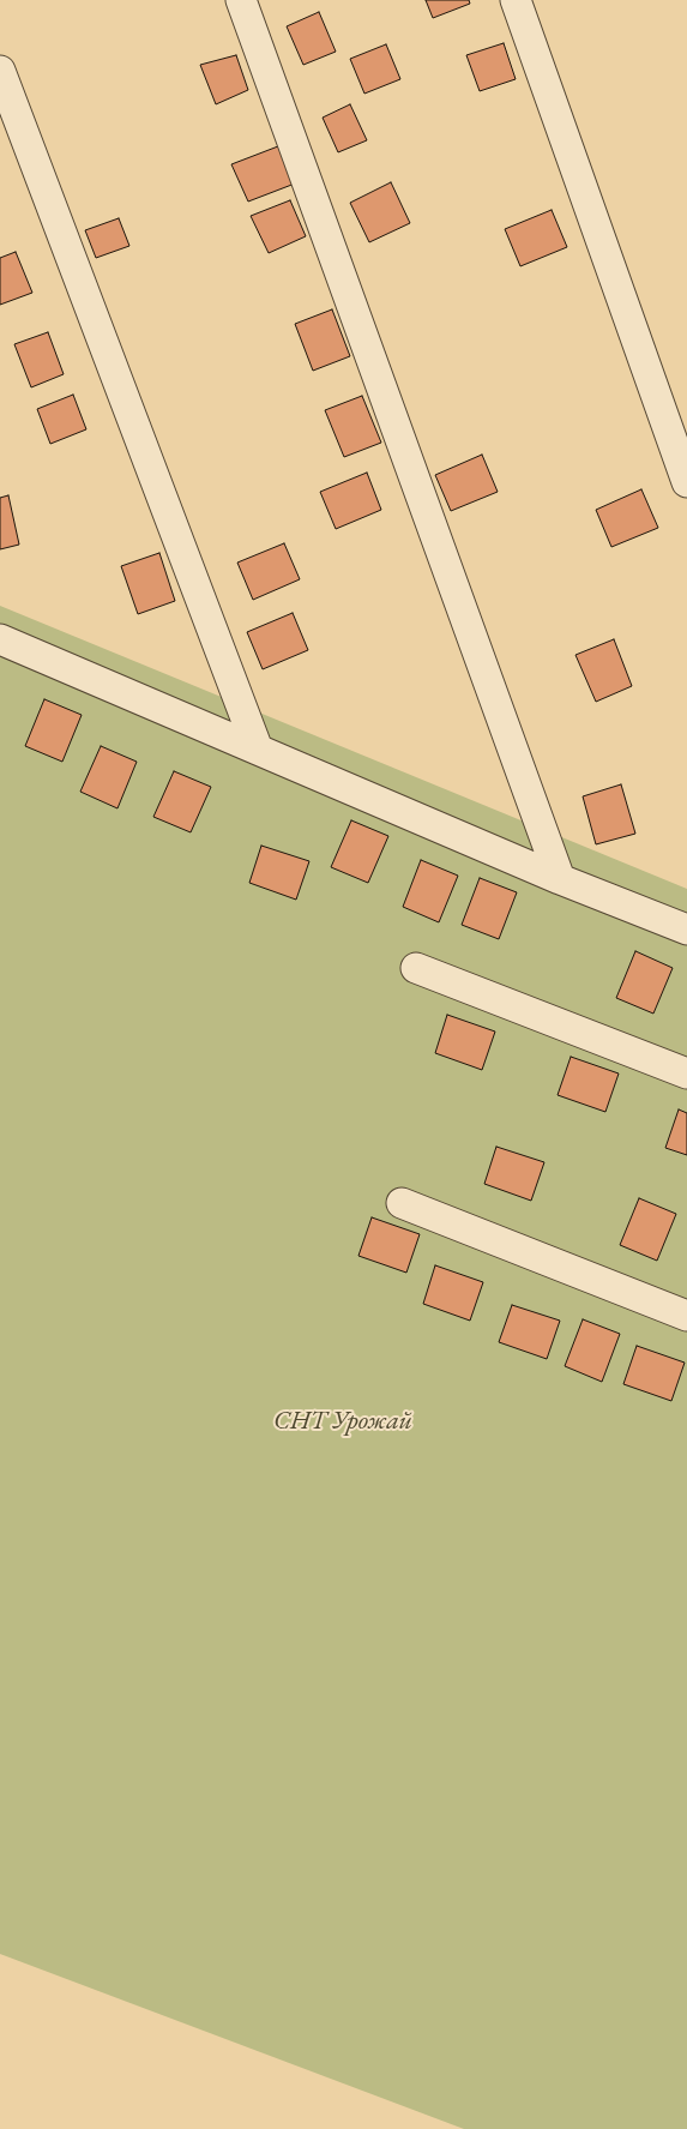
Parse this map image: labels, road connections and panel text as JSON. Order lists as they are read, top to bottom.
{
  "parks": ["СНТ Урожай"]
}
